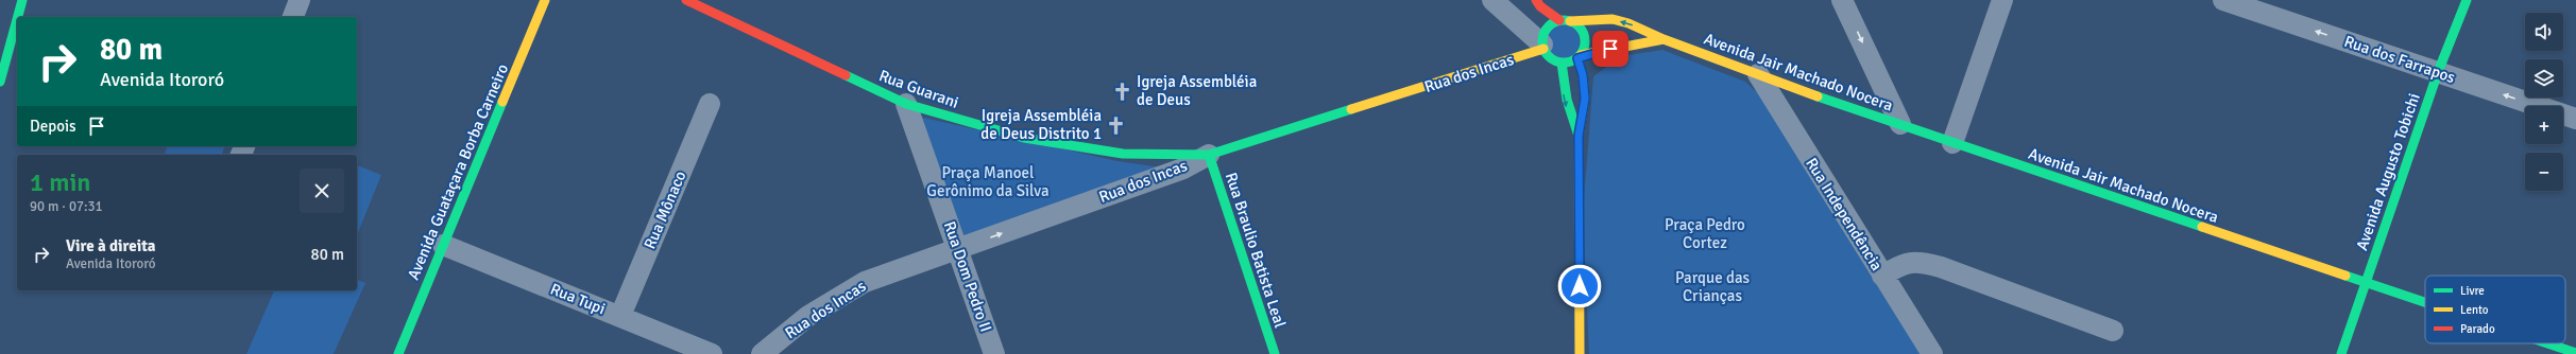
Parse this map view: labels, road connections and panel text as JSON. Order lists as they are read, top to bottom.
{
  "streets": {
    "street": [
      "Rua dos Farrapos",
      "Avenida Jair Machado Nocera",
      "Rua dos Incas",
      "Rua Guarani",
      "Avenida Guataçara Borba Carneiro",
      "Avenida Augusto Tobichi",
      "Rua Mônaco",
      "Rua Independência",
      "Rua Braulio Batista Leal",
      "Rua Dom Pedro II",
      "Rua Tupi"
    ]
  },
  "crossings": [
    ["Rua dos Farrapos", "Avenida Augusto Tobichi"],
    ["Avenida Jair Machado Nocera", "Rua dos Incas"],
    ["Avenida Jair Machado Nocera", "Avenida Augusto Tobichi"],
    ["Avenida Jair Machado Nocera", "Rua Independência"],
    ["Rua dos Incas", "Rua Guarani"],
    ["Rua dos Incas", "Rua Braulio Batista Leal"],
    ["Rua dos Incas", "Rua Dom Pedro II"],
    ["Rua Guarani", "Rua Braulio Batista Leal"],
    ["Rua Guarani", "Rua Dom Pedro II"],
    ["Avenida Guataçara Borba Carneiro", "Rua Tupi"],
    ["Rua Mônaco", "Rua Tupi"]
  ],
  "one_way": ["Rua dos Farrapos"],
  "parks": ["Praça Manoel Gerônimo da Silva", "Praça Pedro Cortez", "Parque das Crianças"],
  "places": {
    "church": ["Igreja Assembléia de Deus", "Igreja Assembléia de Deus Distrito 1"]
  },
  "legend": ["Livre", "Lento", "Parado"],
  "page": {
    "map_buttons": ["+", "−"],
    "turn": ["80 m", "Avenida Itororó"],
    "then": "Depois",
    "heading": ["1 min", "90 m · 07:31"],
    "list": [
      {
        "name": "Vire à direita",
        "note": "Avenida Itororó",
        "value": "80 m"
      }
    ]
  }
}
